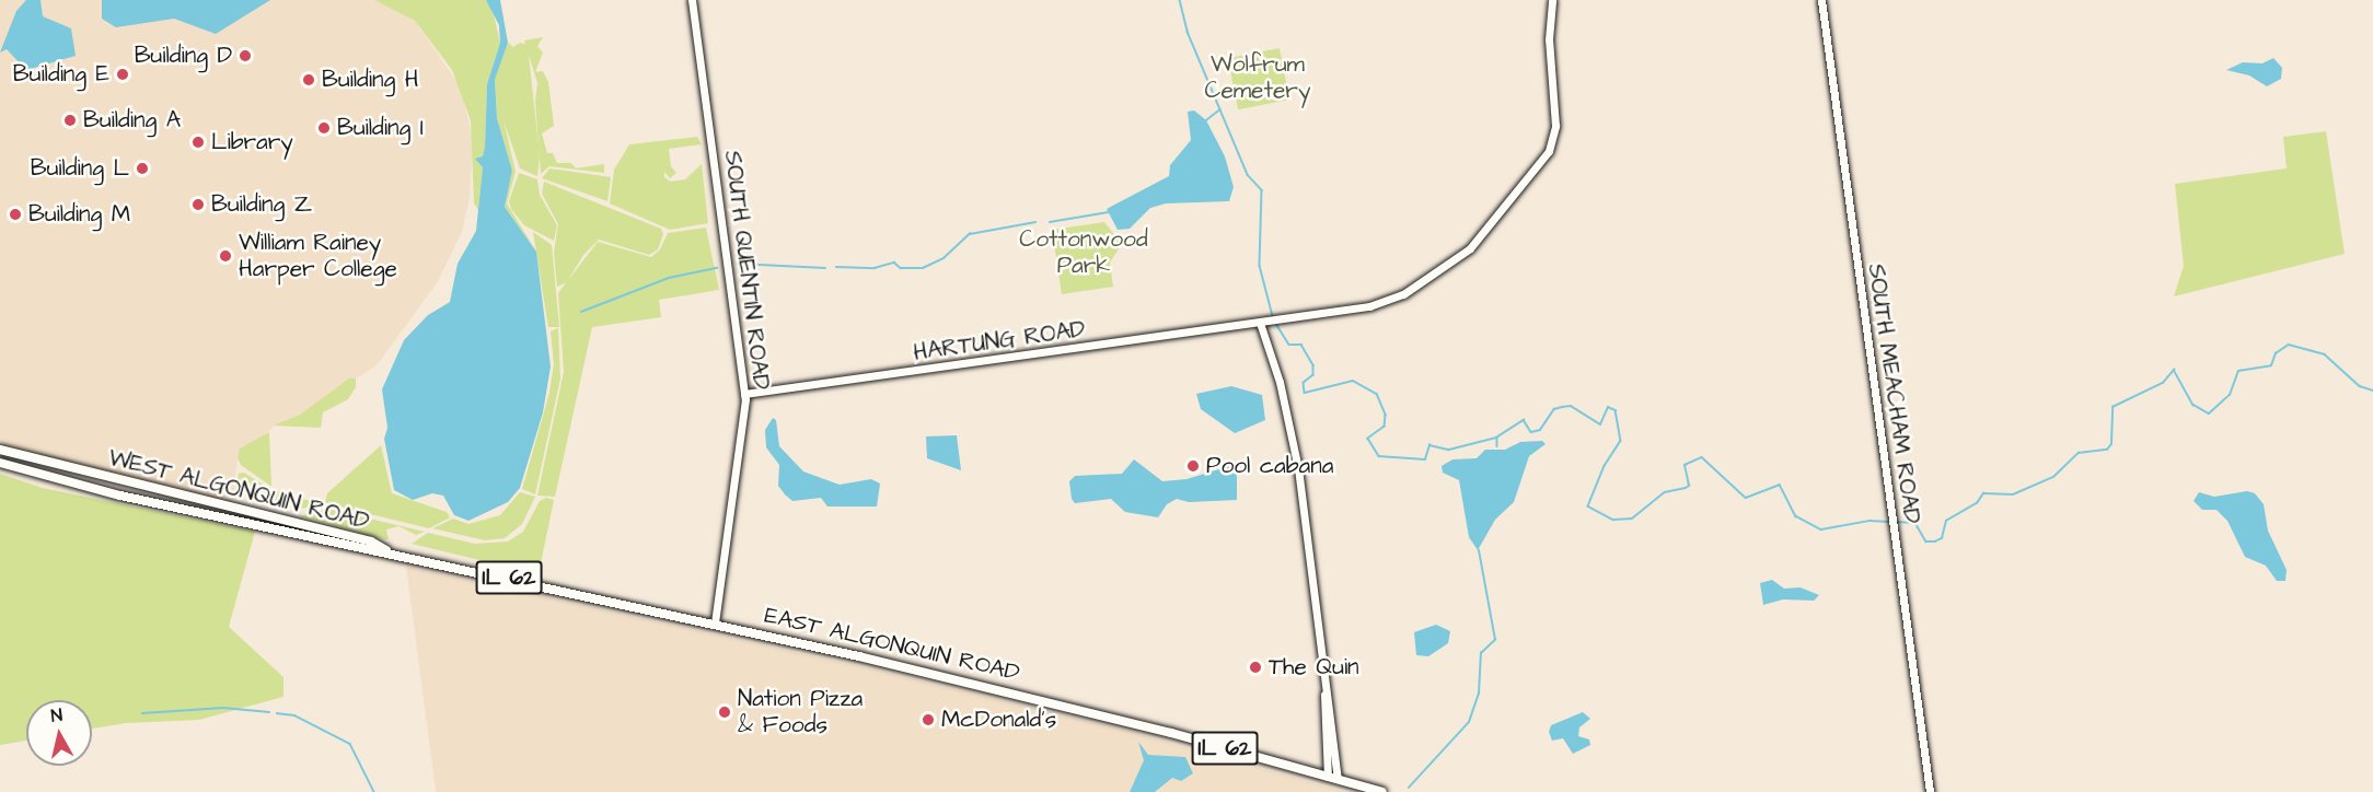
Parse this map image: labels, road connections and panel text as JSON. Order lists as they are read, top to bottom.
{
  "streets": {
    "main road": ["WEST ALGONQUIN ROAD", "IL 62", "EAST ALGONQUIN ROAD"],
    "street": ["SOUTH QUENTIN ROAD", "HARTUNG ROAD", "SOUTH MEACHAM ROAD"]
  },
  "crossings": [
    ["SOUTH QUENTIN ROAD", "HARTUNG ROAD"],
    ["SOUTH QUENTIN ROAD", "EAST ALGONQUIN ROAD"],
    ["WEST ALGONQUIN ROAD", "EAST ALGONQUIN ROAD"]
  ],
  "parks": ["Wolfrum Cemetery", "Cottonwood Park"],
  "places": [
    "Building D",
    "Building E",
    "Building H",
    "Building A",
    "Building I",
    "Library",
    "Building L",
    "Building Z",
    "Building M",
    "William Rainey Harper College",
    "Pool cabana",
    "The Quin",
    "Nation Pizza & Foods",
    "McDonald's"
  ],
  "north": "top"
}
